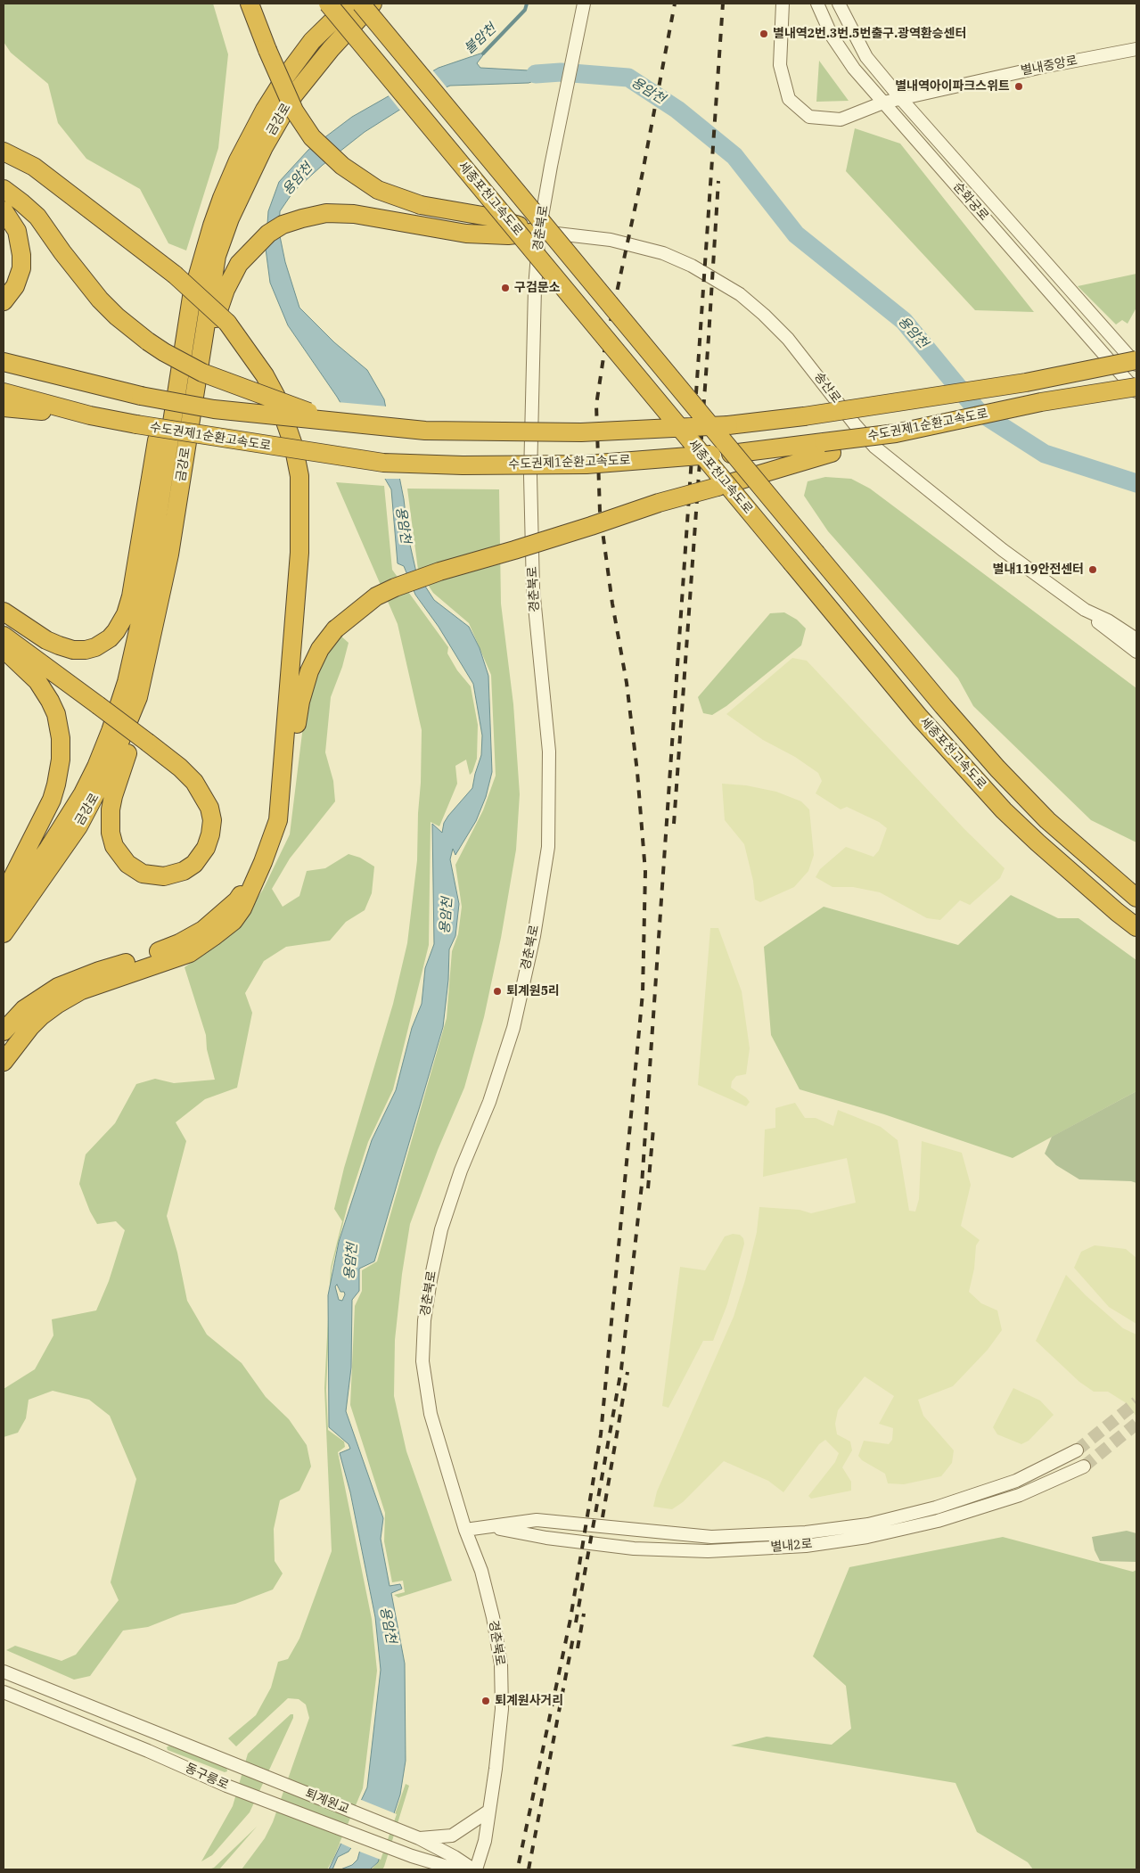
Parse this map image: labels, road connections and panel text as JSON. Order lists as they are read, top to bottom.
{
  "streets": {
    "highway": ["금강로", "세종포천고속도로", "수도권제1순환고속도로"],
    "street": [
      "별내중앙로",
      "순화궁로",
      "경춘북로",
      "송산로",
      "별내2로",
      "동구릉로",
      "퇴계원교"
    ]
  },
  "crossings": [
    ["별내중앙로", "순화궁로"],
    ["경춘북로", "송산로"],
    ["경춘북로", "별내2로"],
    ["동구릉로", "퇴계원교"]
  ],
  "water": ["불암천", "용암천"],
  "places": [
    "별내역2번.3번.5번출구.광역환승센터",
    "별내역아이파크스위트",
    "구검문소",
    "별내119안전센터",
    "퇴계원5리",
    "퇴계원사거리"
  ]
}
